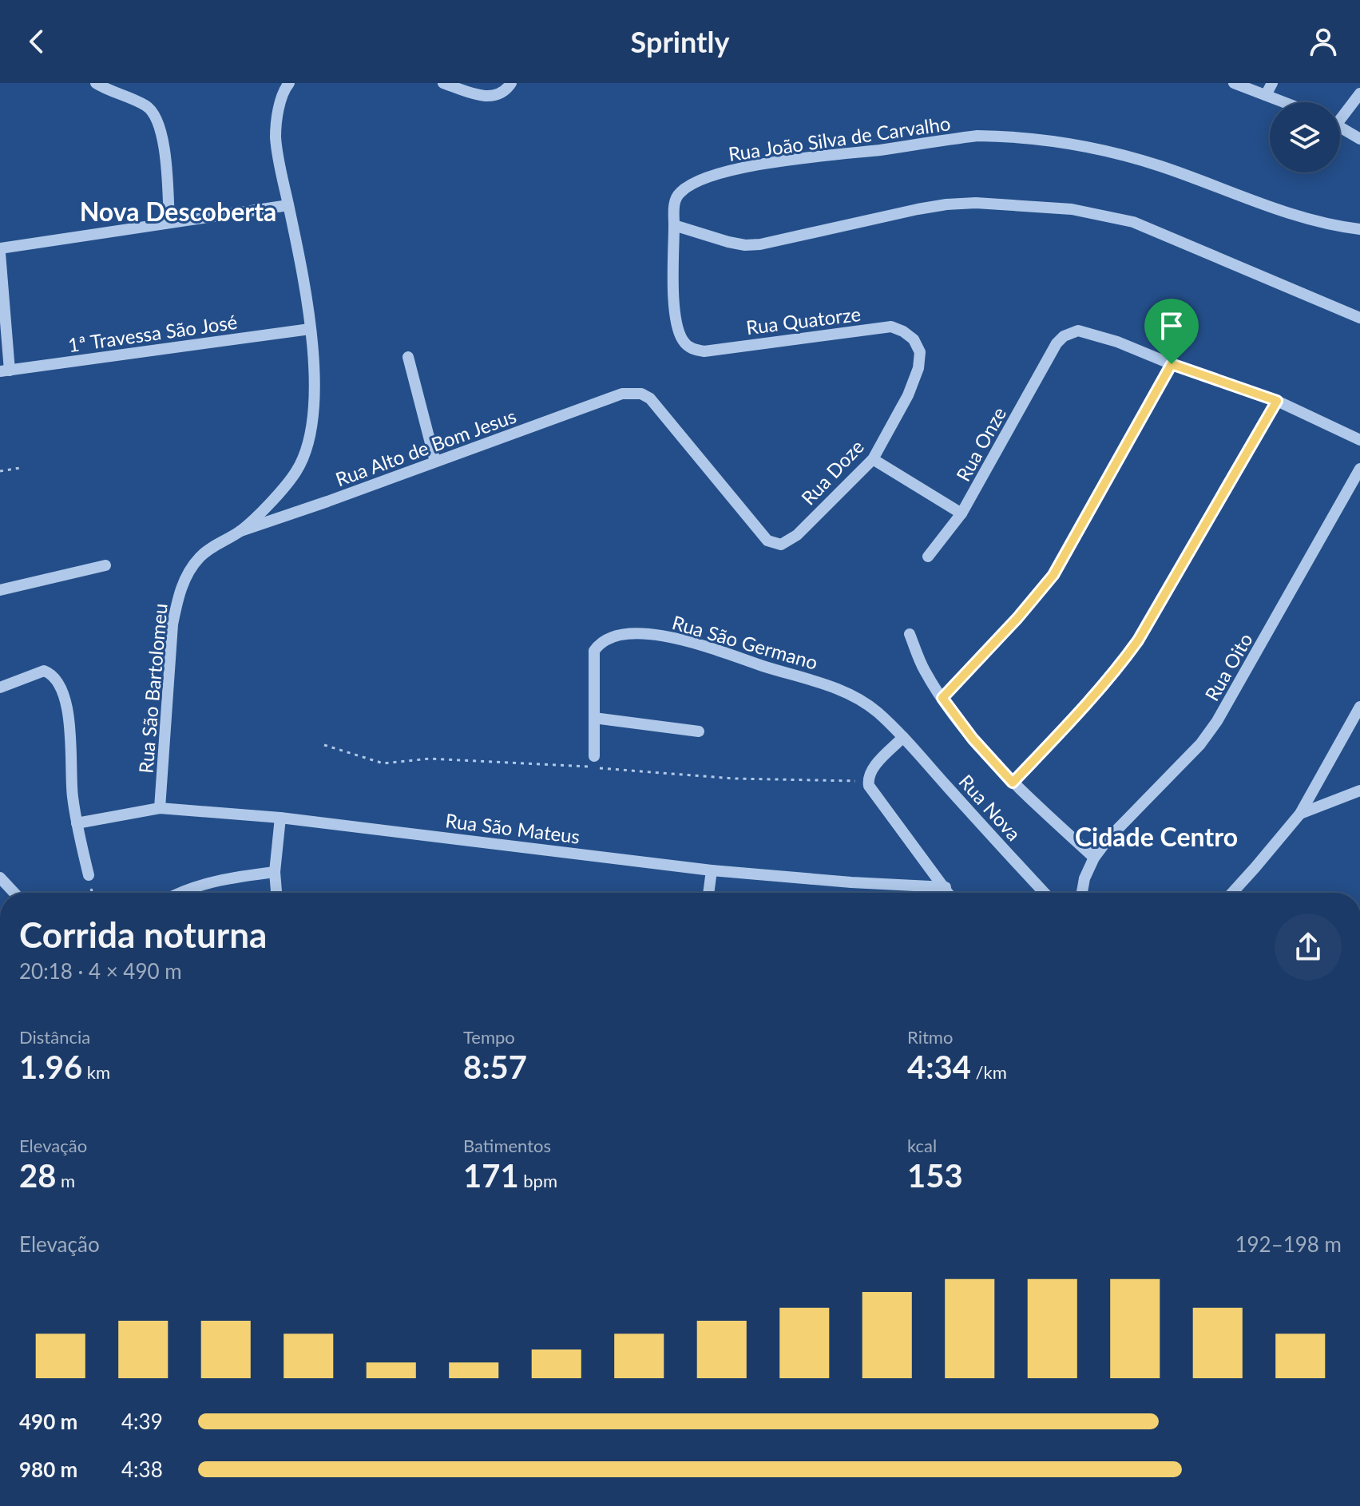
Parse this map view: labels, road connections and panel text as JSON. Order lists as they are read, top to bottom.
{
  "streets": {
    "street": [
      "Rua João Silva de Carvalho",
      "Rua Quatorze",
      "1ª Travessa São José",
      "Rua Onze",
      "Rua Alto de Bom Jesus",
      "Rua Doze",
      "Rua São Germano",
      "Rua Oito",
      "Rua São Bartolomeu",
      "Rua Nova",
      "Rua São Mateus"
    ]
  },
  "crossings": [
    ["Rua João Silva de Carvalho", "Rua Quatorze"],
    ["Rua Quatorze", "Rua Doze"],
    ["Rua Alto de Bom Jesus", "Rua Doze"],
    ["Rua Alto de Bom Jesus", "Rua São Bartolomeu"],
    ["Rua São Germano", "Rua Nova"],
    ["Rua São Bartolomeu", "Rua São Mateus"]
  ],
  "districts": ["Nova Descoberta", "Cidade Centro"],
  "page": {
    "header": "Sprintly",
    "heading": ["Corrida noturna", "20:18 · 4 × 490 m"],
    "stats": [
      ["Distância", "1.96 km"],
      ["Tempo", "8:57"],
      ["Ritmo", "4:34 /km"],
      ["Elevação", "28 m"],
      ["Batimentos", "171 bpm"],
      ["kcal", "153"]
    ],
    "chart": ["Elevação", "192–198 m"],
    "list": [
      {
        "name": "490 m",
        "note": "4:39"
      },
      {
        "name": "980 m",
        "note": "4:38"
      }
    ]
  }
}
